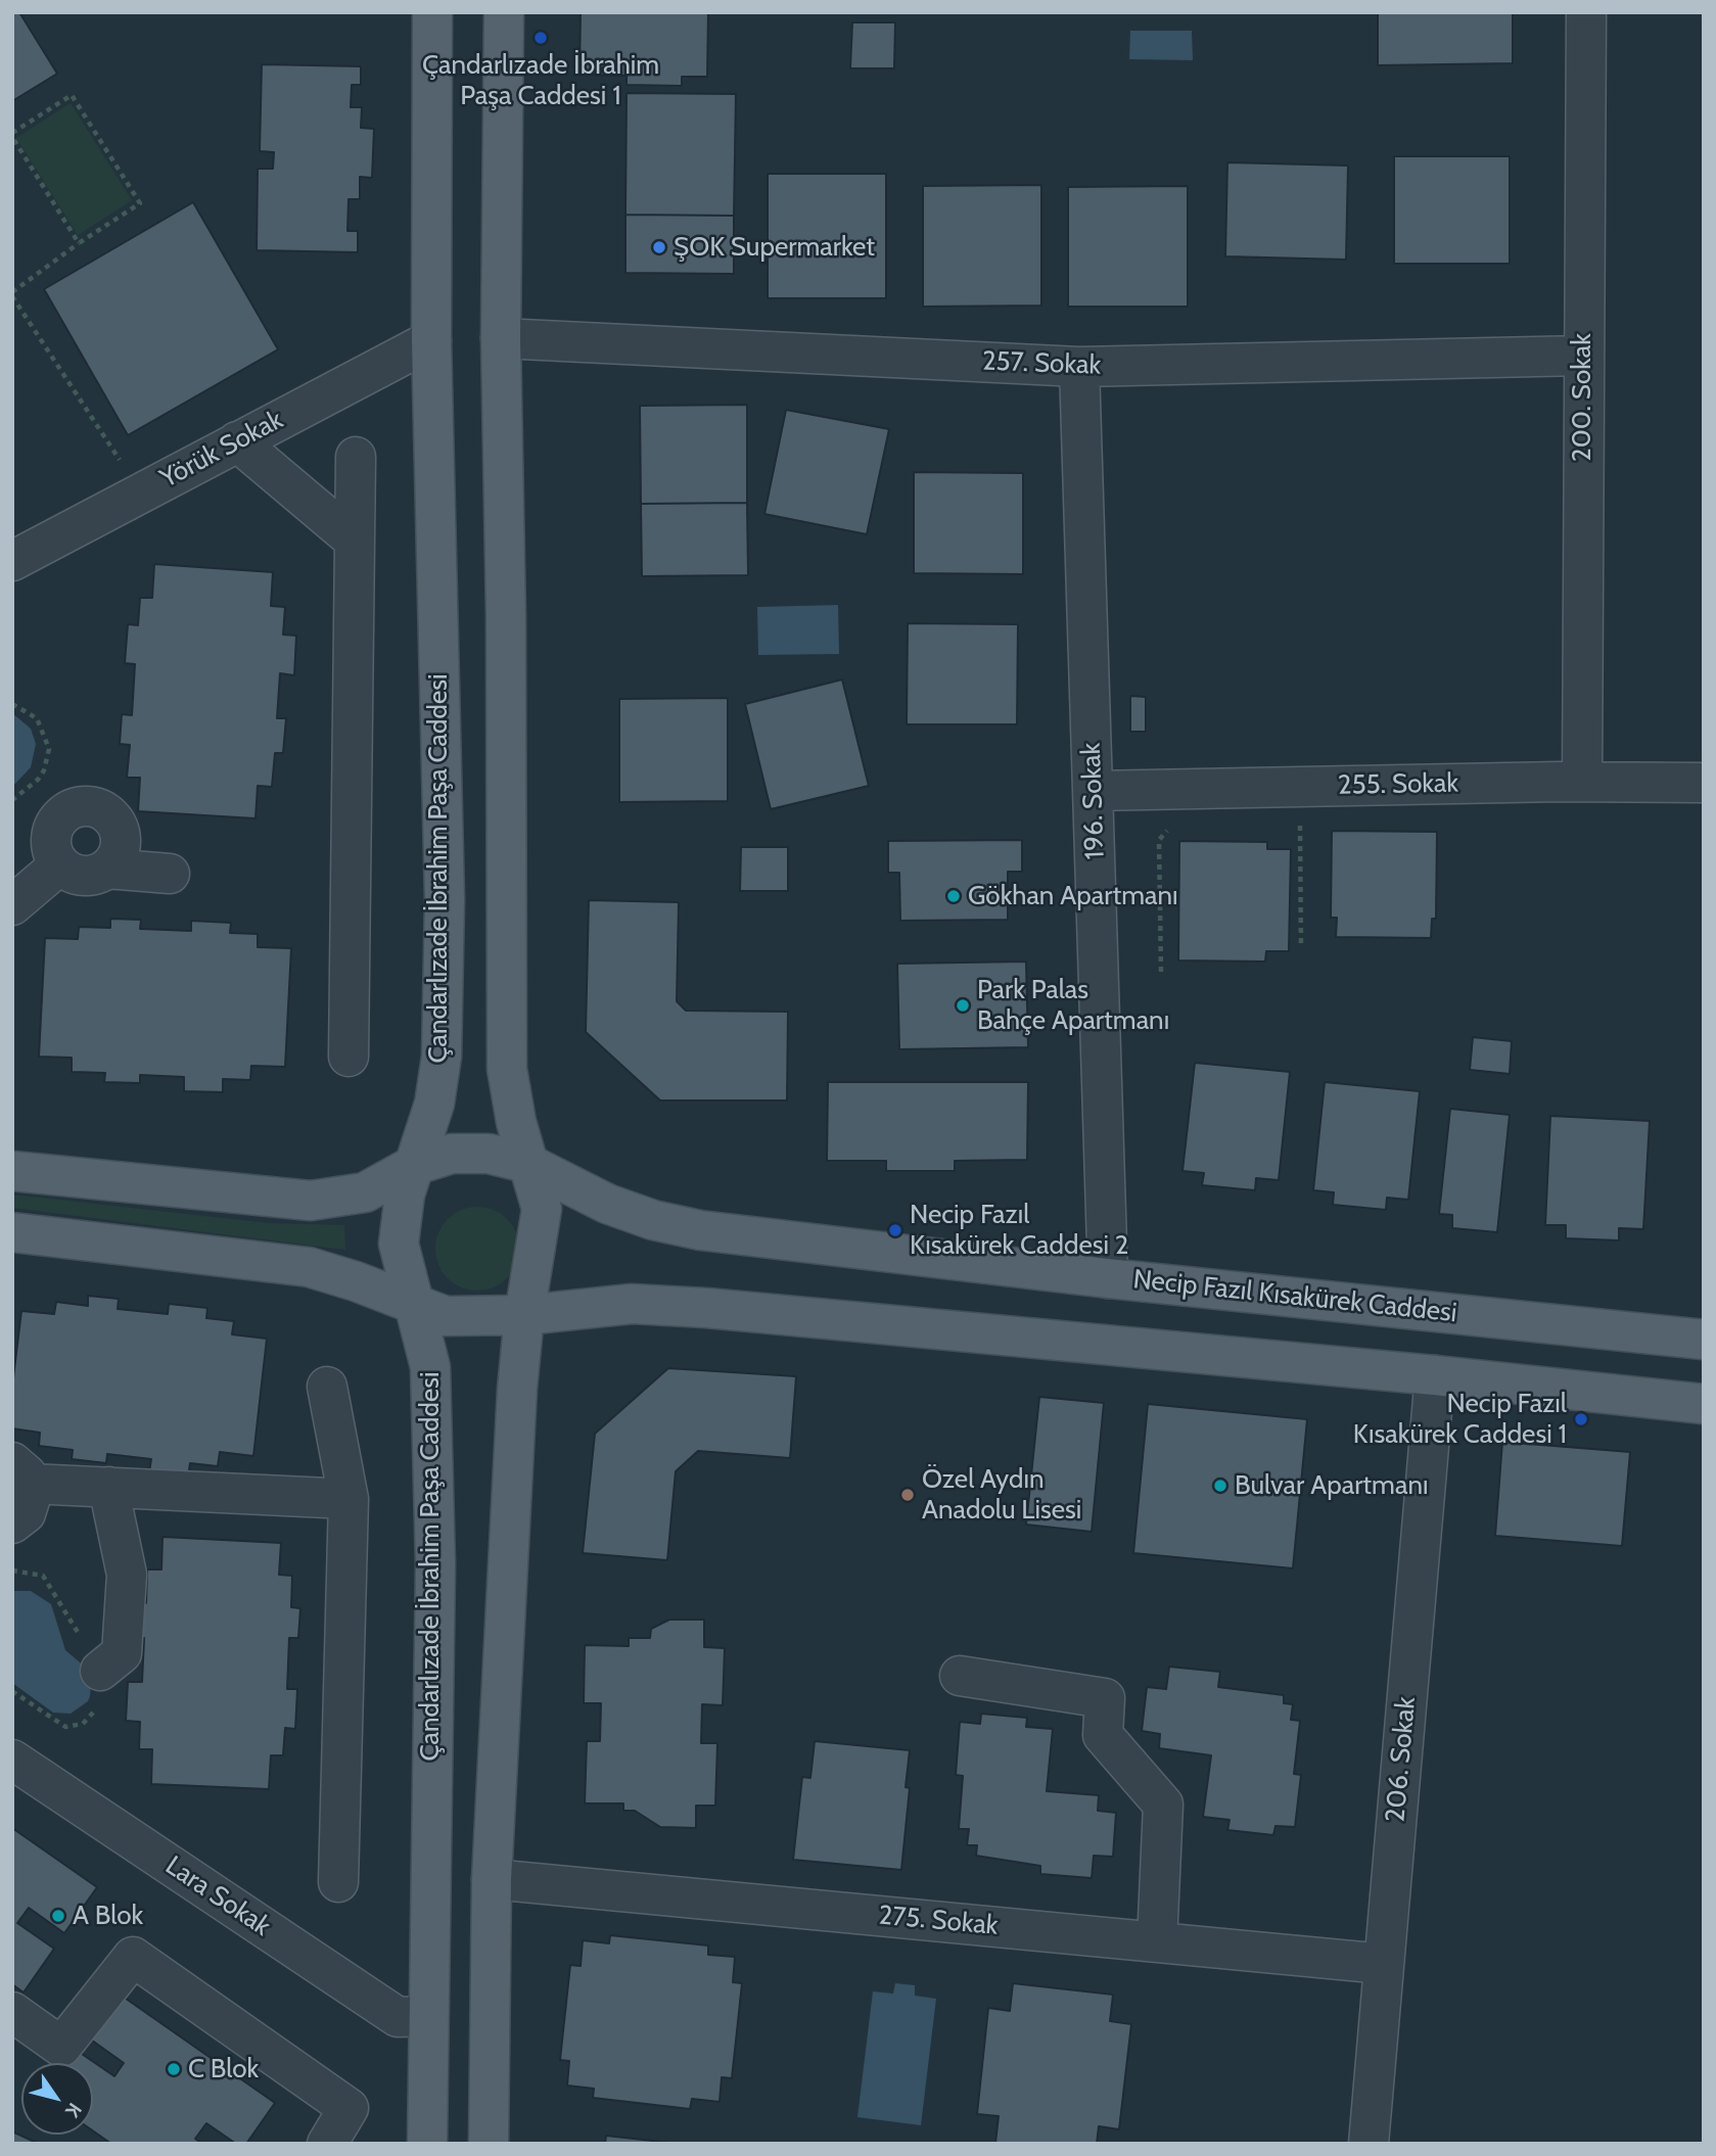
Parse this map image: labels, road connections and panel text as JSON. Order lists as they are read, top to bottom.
{
  "streets": {
    "main road": ["Çandarlızade İbrahim Paşa Caddesi", "Necip Fazıl Kısakürek Caddesi"],
    "street": [
      "257. Sokak",
      "200. Sokak",
      "Yörük Sokak",
      "255. Sokak",
      "196. Sokak",
      "206. Sokak",
      "Lara Sokak",
      "275. Sokak"
    ]
  },
  "crossings": [
    ["257. Sokak", "200. Sokak"],
    ["257. Sokak", "196. Sokak"],
    ["200. Sokak", "255. Sokak"],
    ["Yörük Sokak", "Çandarlızade İbrahim Paşa Caddesi"],
    ["255. Sokak", "196. Sokak"],
    ["196. Sokak", "Necip Fazıl Kısakürek Caddesi"],
    ["Çandarlızade İbrahim Paşa Caddesi", "Necip Fazıl Kısakürek Caddesi"],
    ["Çandarlızade İbrahim Paşa Caddesi", "Lara Sokak"],
    ["206. Sokak", "275. Sokak"]
  ],
  "places": [
    "Çandarlızade İbrahim Paşa Caddesi 1",
    "ŞOK Supermarket",
    "Gökhan Apartmanı",
    "Park Palas Bahçe Apartmanı",
    "Necip Fazıl Kısakürek Caddesi 2",
    "Necip Fazıl Kısakürek Caddesi 1",
    "Bulvar Apartmanı",
    "Özel Aydın Anadolu Lisesi",
    "A Blok",
    "C Blok"
  ],
  "north": "bottom right"
}
